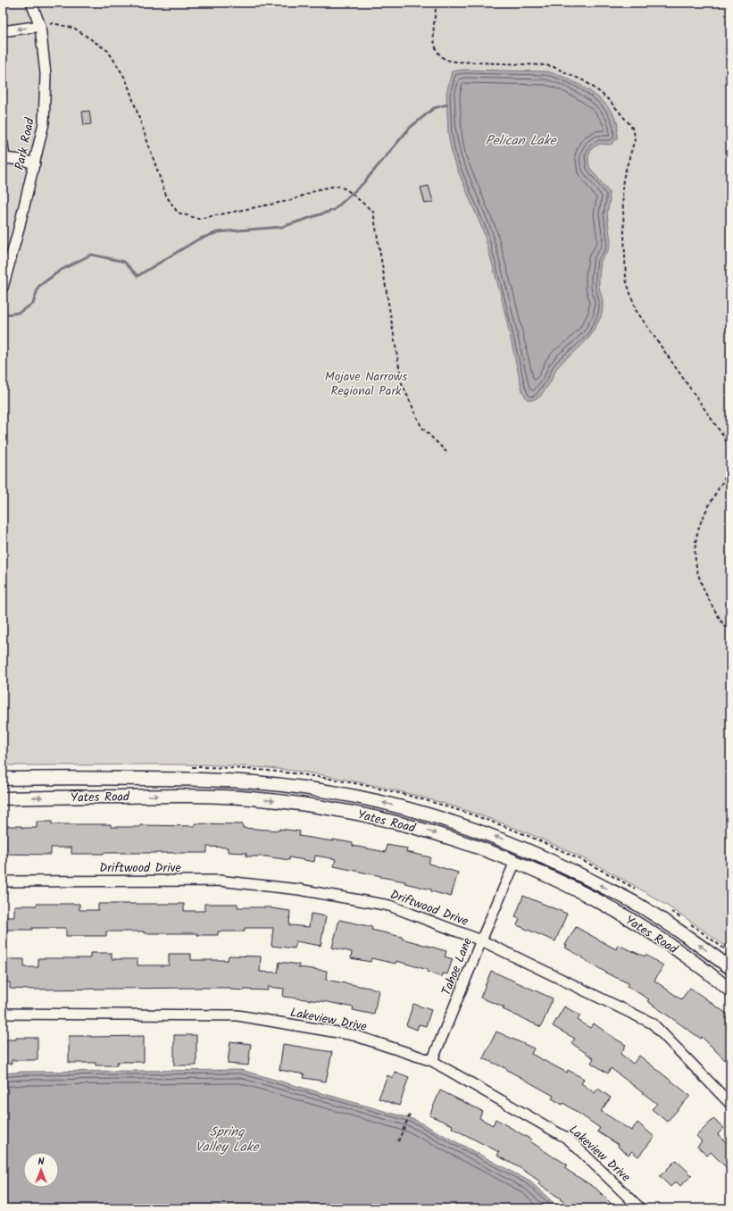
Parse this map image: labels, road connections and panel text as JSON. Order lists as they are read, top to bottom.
{
  "streets": {
    "main road": ["Yates Road"],
    "street": [
      "Park Road",
      "Driftwood Drive",
      "Tahoe Lane",
      "Lakeview Drive"
    ]
  },
  "crossings": [
    ["Yates Road", "Tahoe Lane"],
    ["Driftwood Drive", "Tahoe Lane"],
    ["Tahoe Lane", "Lakeview Drive"]
  ],
  "water": ["Pelican Lake", "Spring Valley Lake"],
  "parks": ["Mojave Narrows Regional Park"],
  "north": "top"
}
